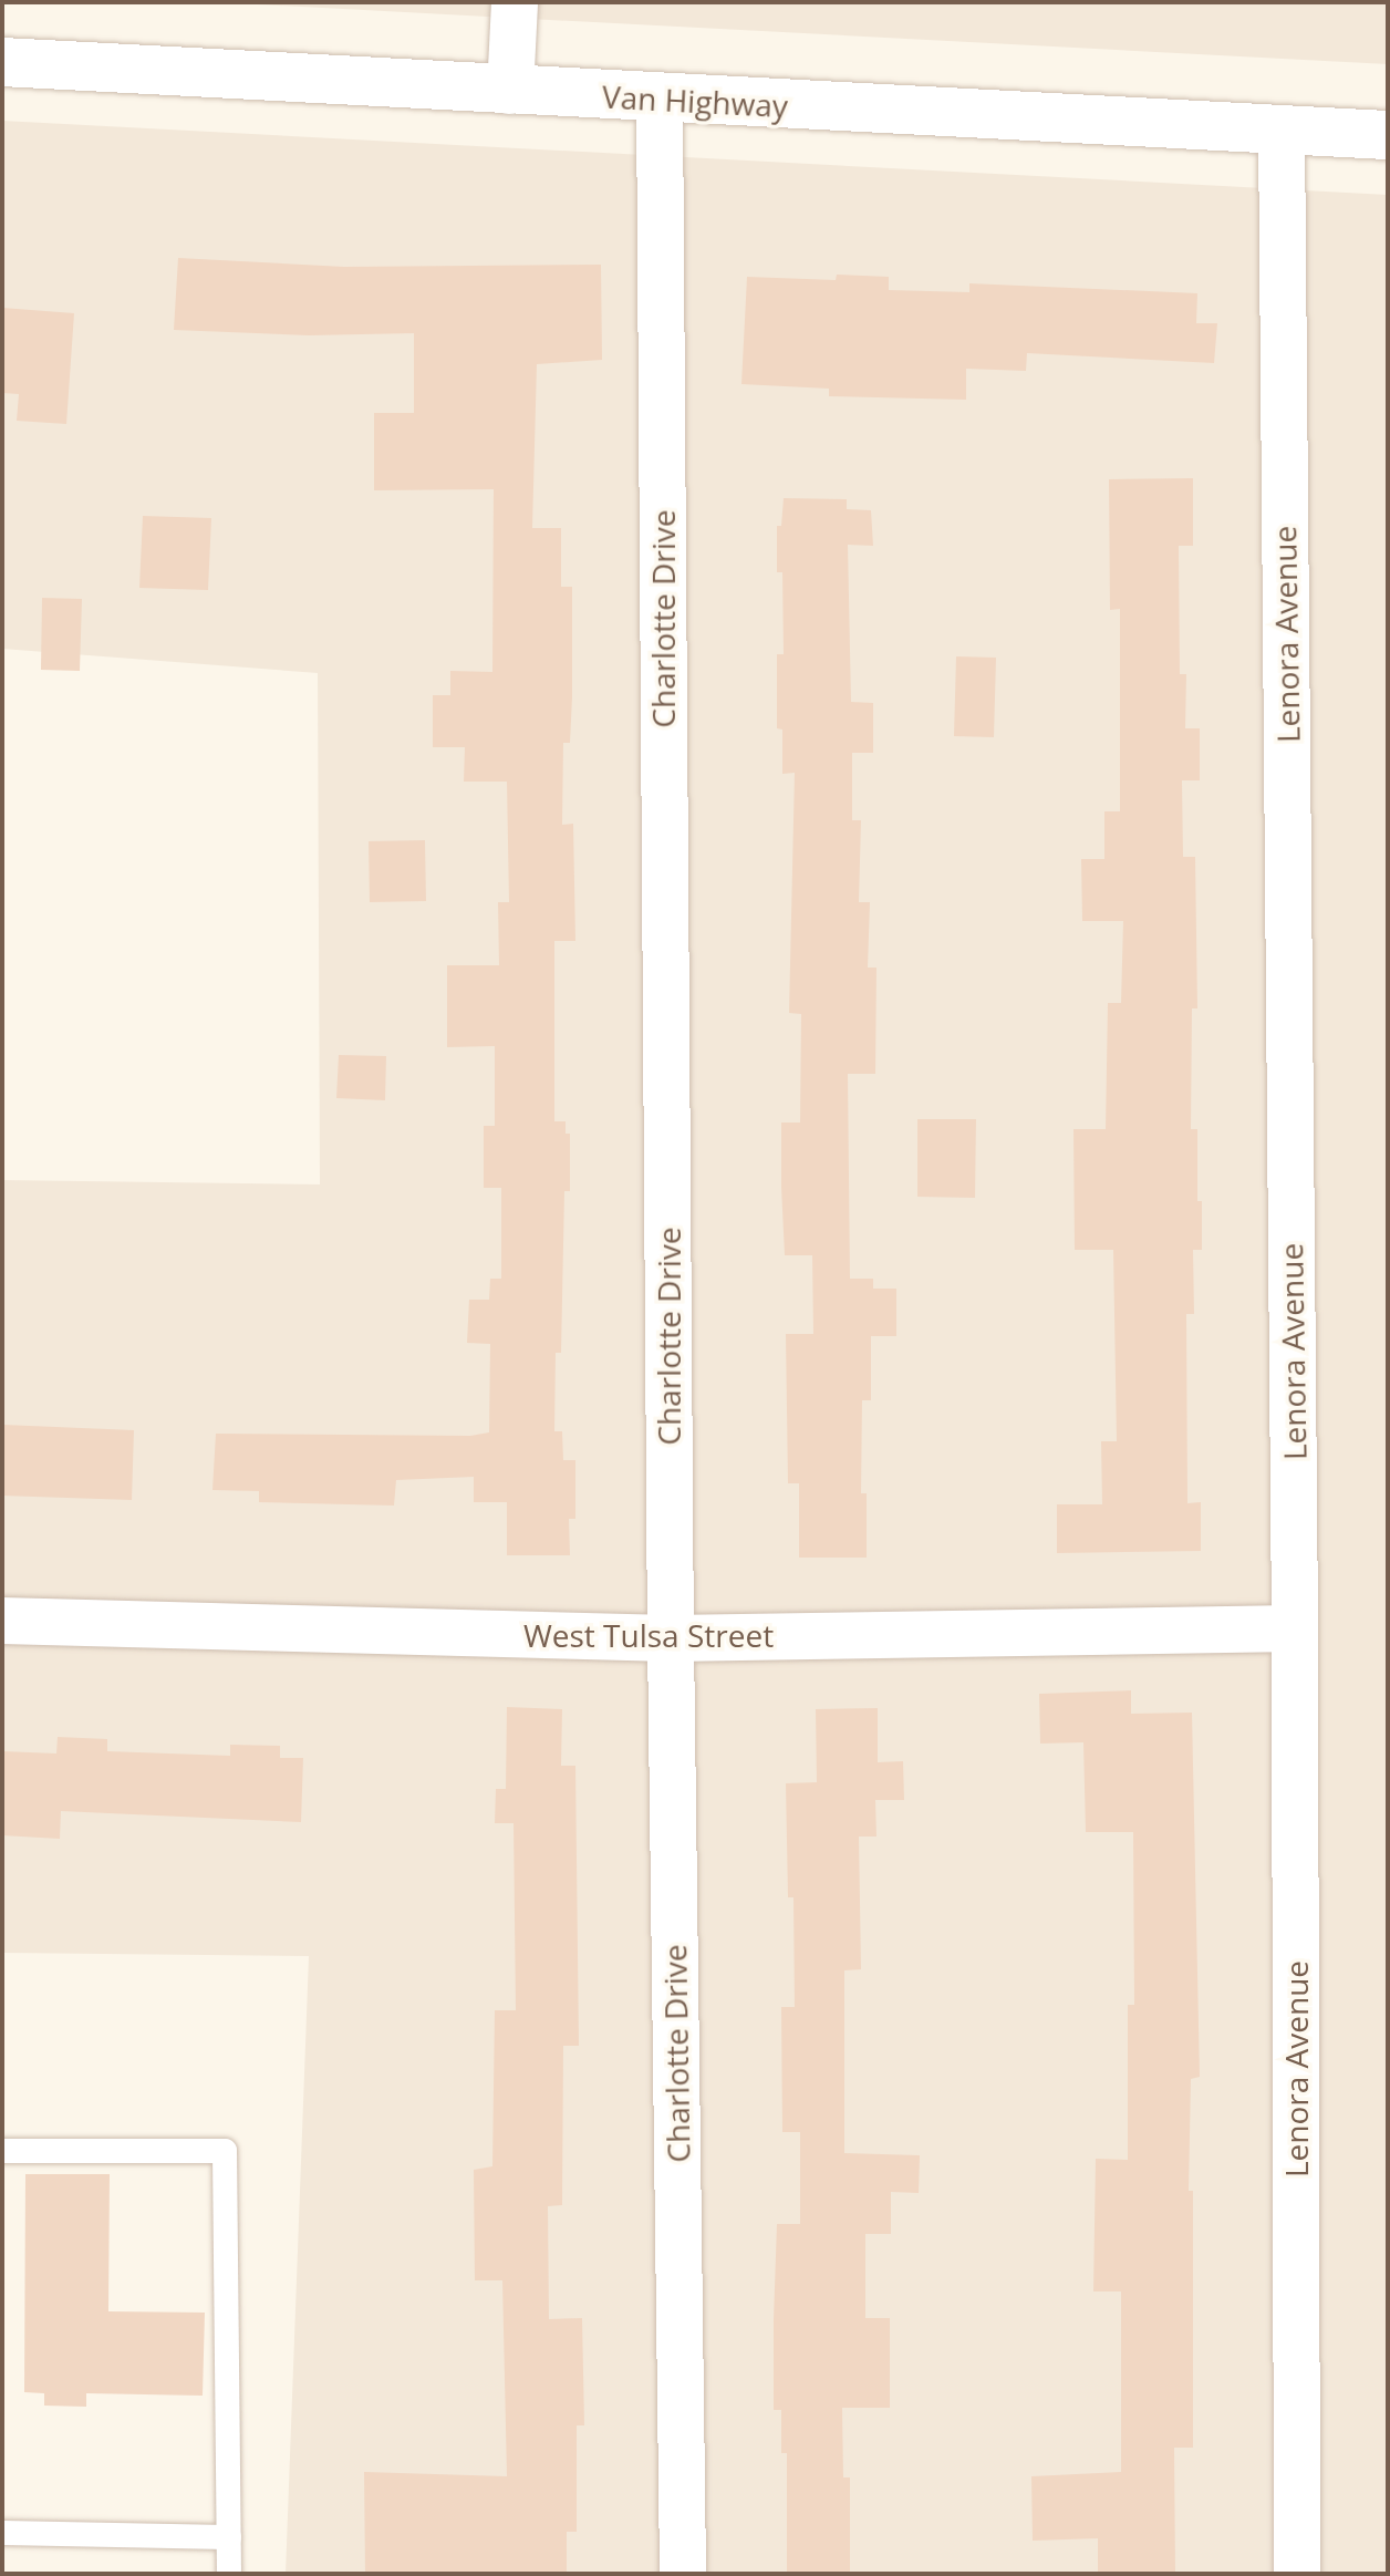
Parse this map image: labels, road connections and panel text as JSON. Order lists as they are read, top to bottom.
{
  "streets": {
    "main road": ["Van Highway"],
    "street": ["Charlotte Drive", "Lenora Avenue", "West Tulsa Street"]
  },
  "crossings": [
    ["Van Highway", "Charlotte Drive"],
    ["Van Highway", "Lenora Avenue"],
    ["Charlotte Drive", "West Tulsa Street"],
    ["Lenora Avenue", "West Tulsa Street"]
  ]
}
